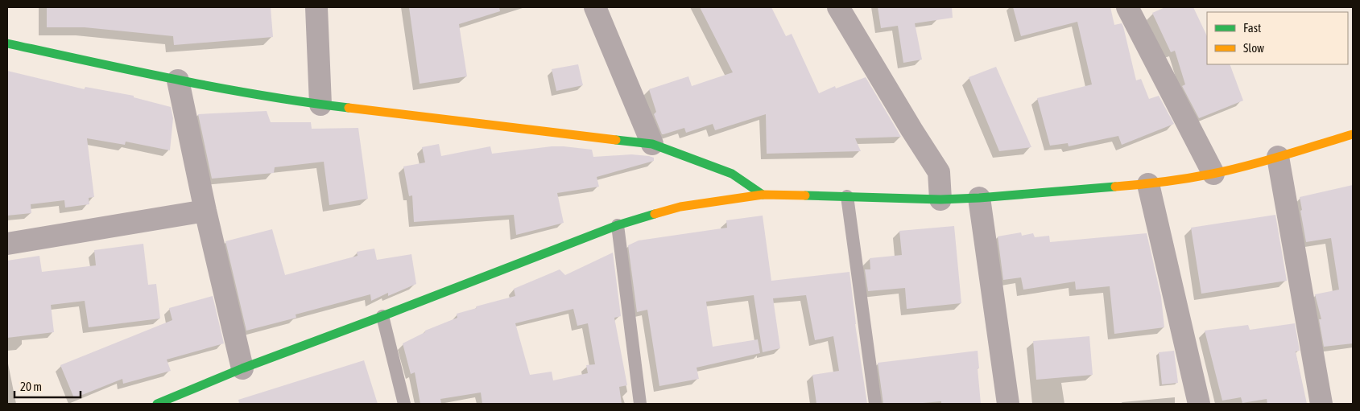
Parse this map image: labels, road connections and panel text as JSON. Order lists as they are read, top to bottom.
{
  "legend": ["Fast", "Slow"],
  "scale_bar": "20 m"
}
